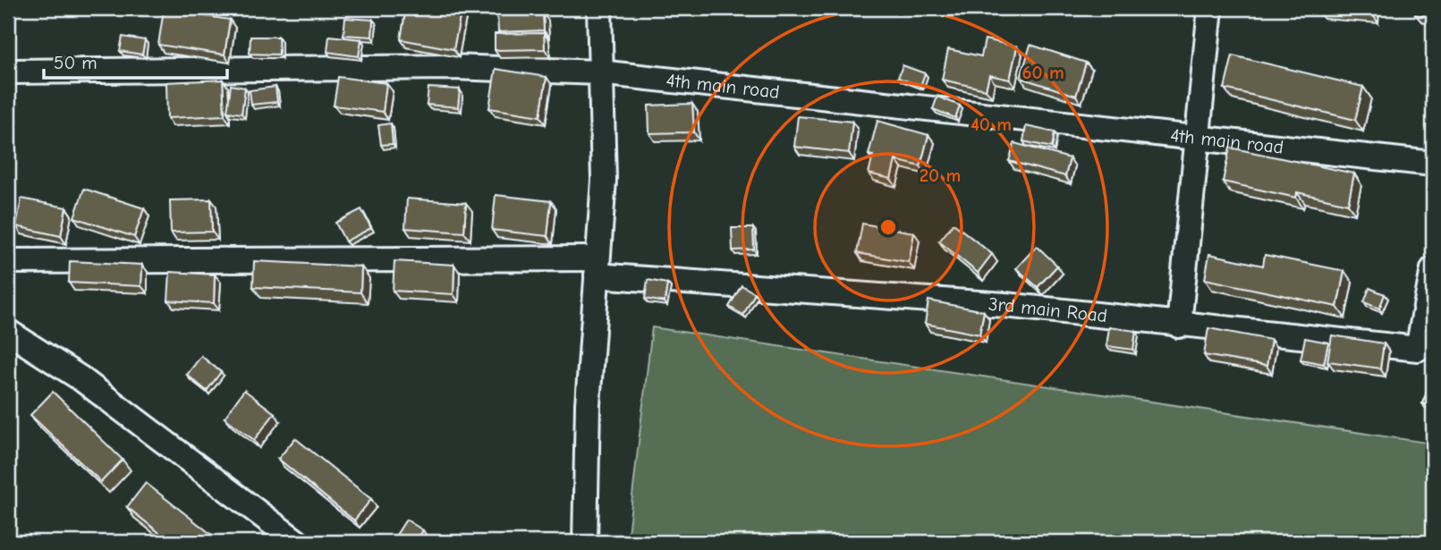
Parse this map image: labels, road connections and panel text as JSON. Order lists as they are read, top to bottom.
{
  "streets": {
    "street": ["4th main road", "3rd main Road"]
  },
  "scale_bar": "50 m",
  "rings": ["60 m", "40 m", "20 m"]
}
